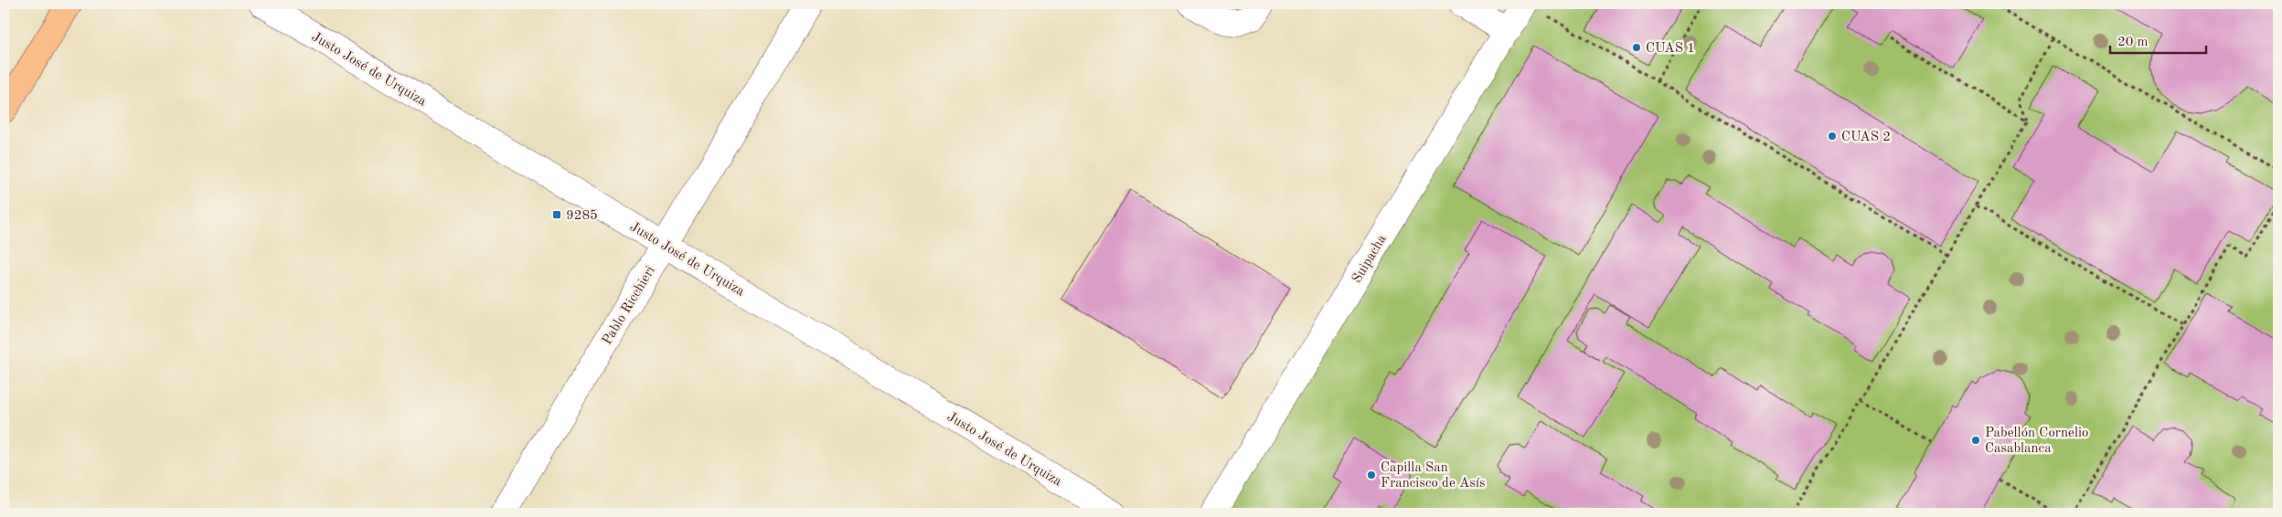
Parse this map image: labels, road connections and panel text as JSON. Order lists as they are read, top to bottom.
{
  "streets": {
    "street": ["Justo José de Urquiza", "Suipacha", "Pablo Ricchieri"]
  },
  "crossings": [
    ["Justo José de Urquiza", "Pablo Ricchieri"]
  ],
  "places": {
    "other": [
      "CUAS 1",
      "CUAS 2",
      "Pabellón Cornelio Casablanca",
      "Capilla San Francisco de Asís"
    ],
    "transit": ["9285"]
  },
  "scale_bar": "20 m"
}
